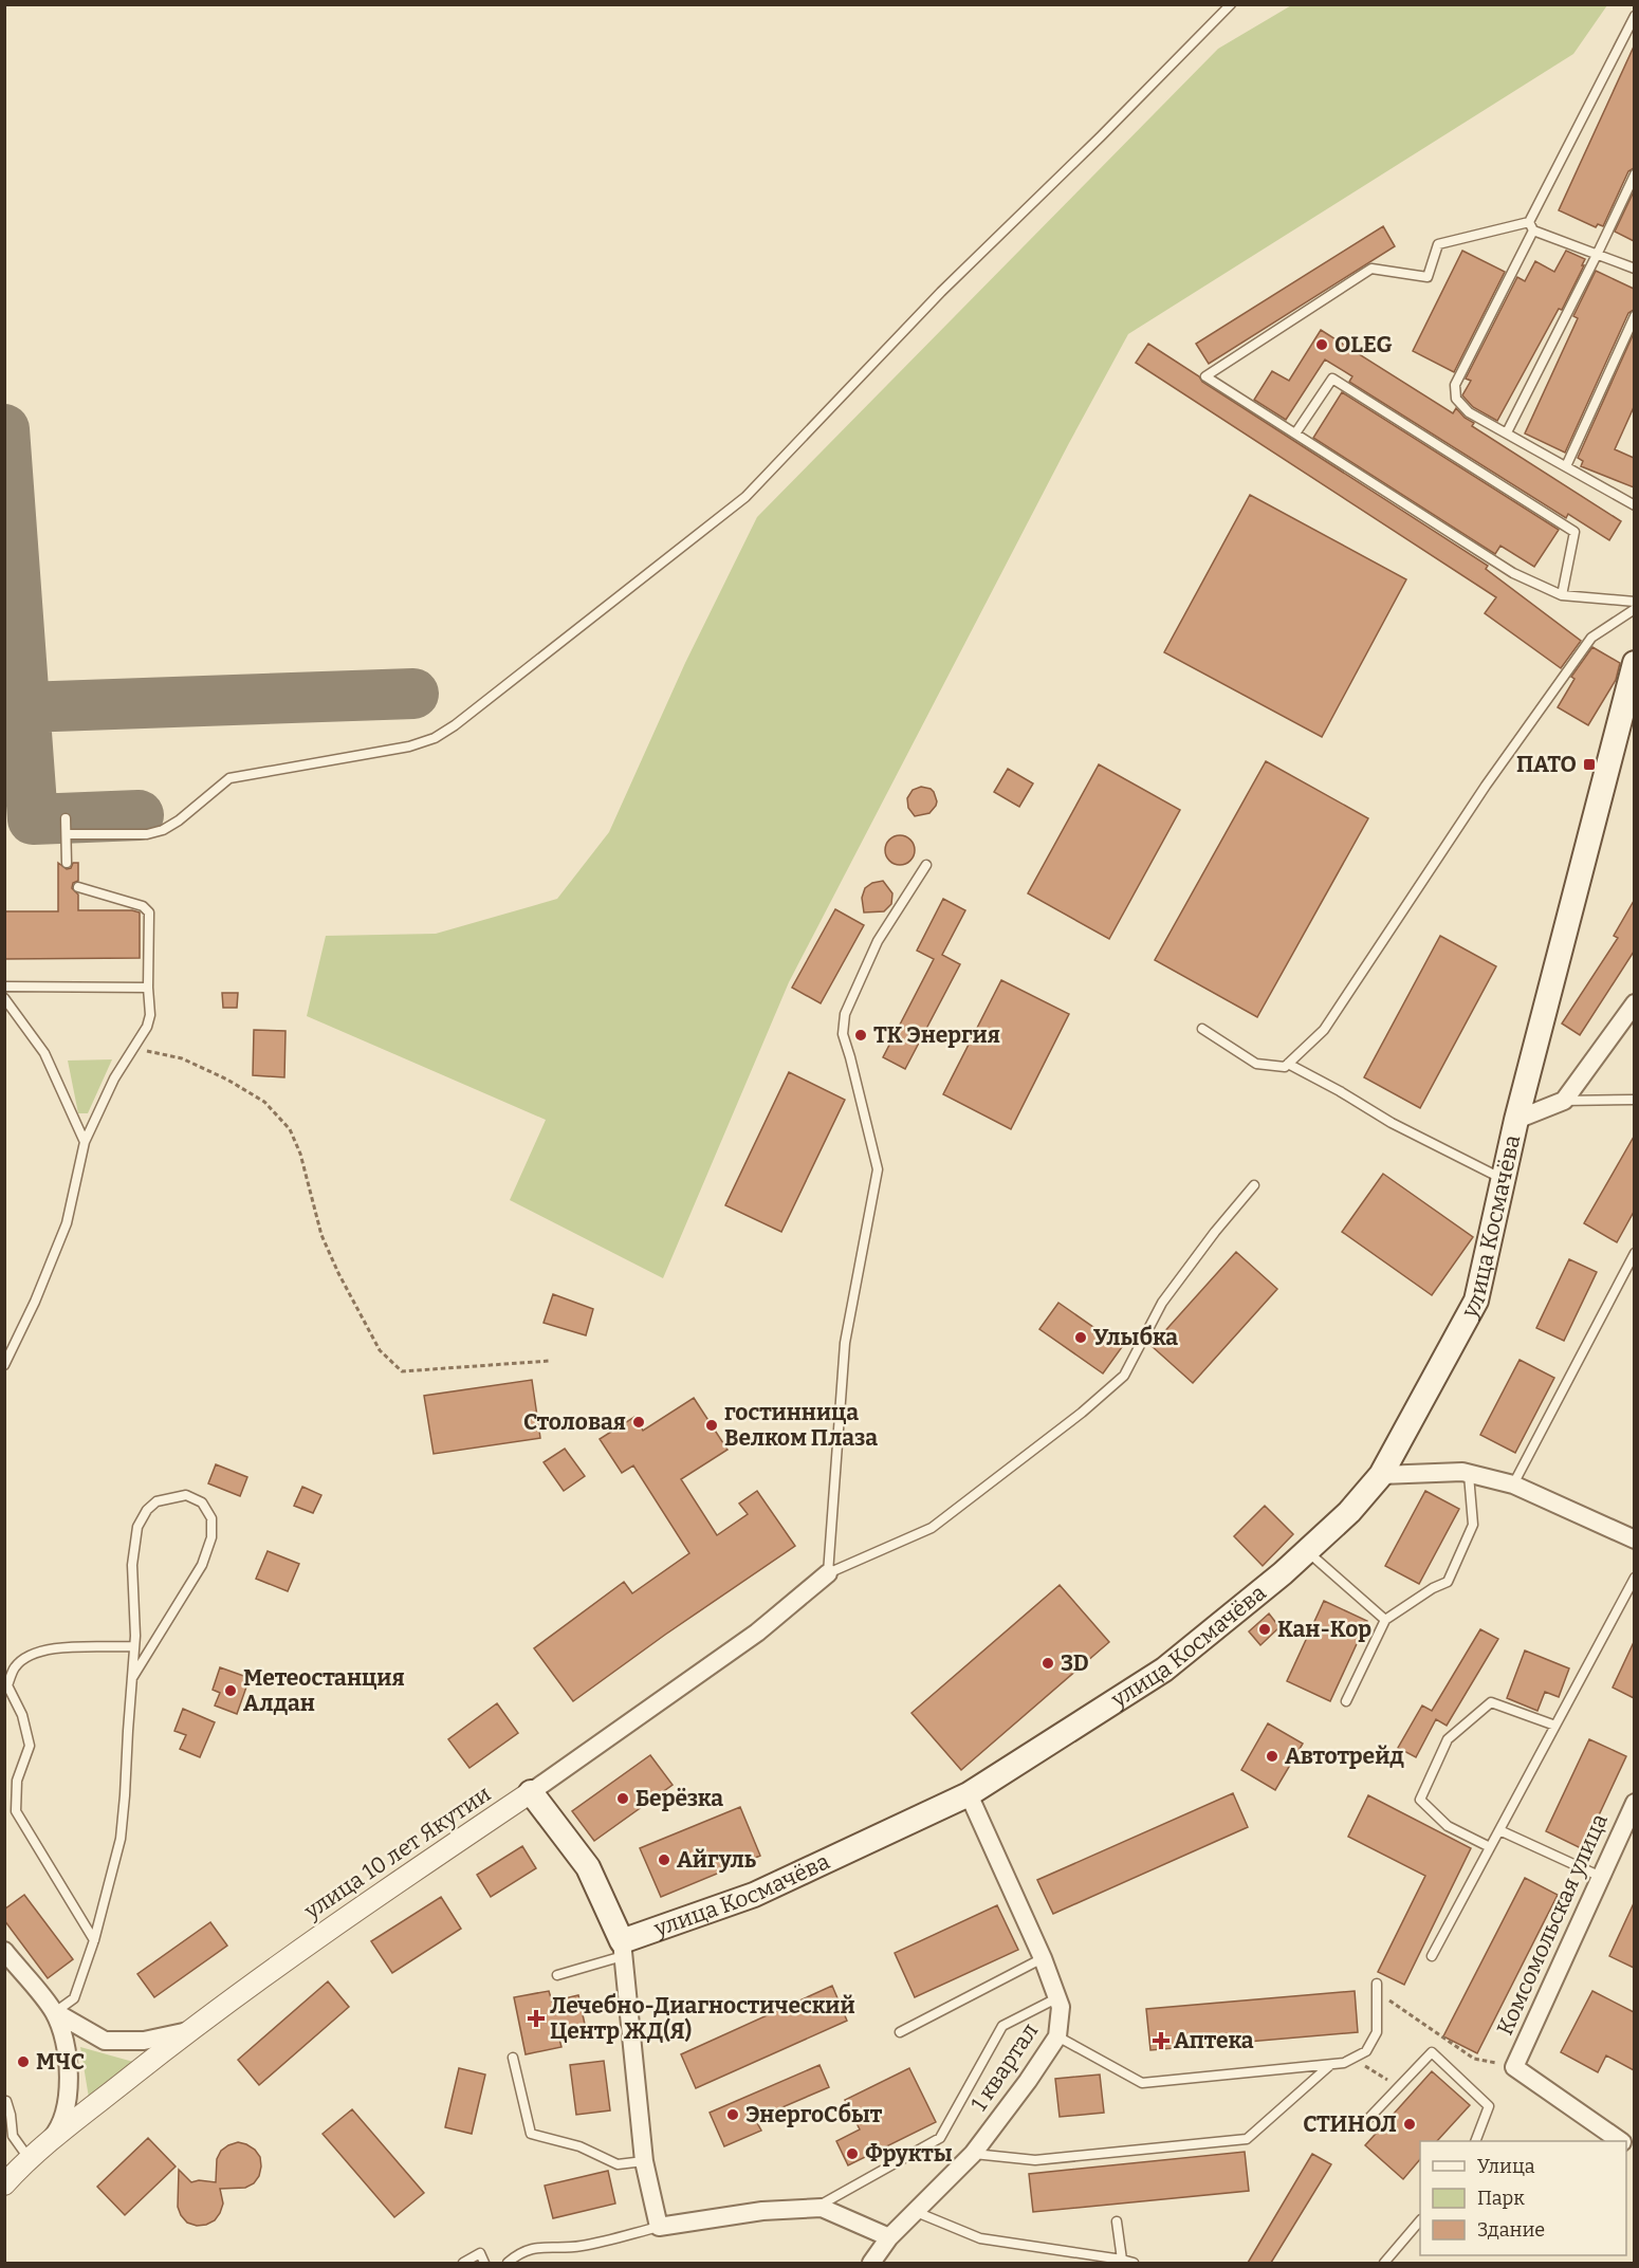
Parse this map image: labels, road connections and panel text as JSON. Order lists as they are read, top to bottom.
{
  "streets": {
    "main road": ["улица Космачёва"],
    "street": ["улица 10 лет Якутии", "Комсомольская улица", "1 квартал"]
  },
  "crossings": [
    ["улица Космачёва", "1 квартал"]
  ],
  "places": {
    "other": [
      "OLEG",
      "ТК Энергия",
      "Улыбка",
      "Столовая",
      "гостинница Велком Плаза",
      "Кан-Кор",
      "3D",
      "Метеостанция Алдан",
      "Автотрейд",
      "Берёзка",
      "Айгуль",
      "МЧС",
      "ЭнергоСбыт",
      "СТИНОЛ",
      "Фрукты"
    ],
    "transit": ["ПАТО"],
    "health": ["Лечебно-Диагностический Центр ЖД(Я)", "Аптека"]
  },
  "legend": ["Улица", "Парк", "Здание"]
}
